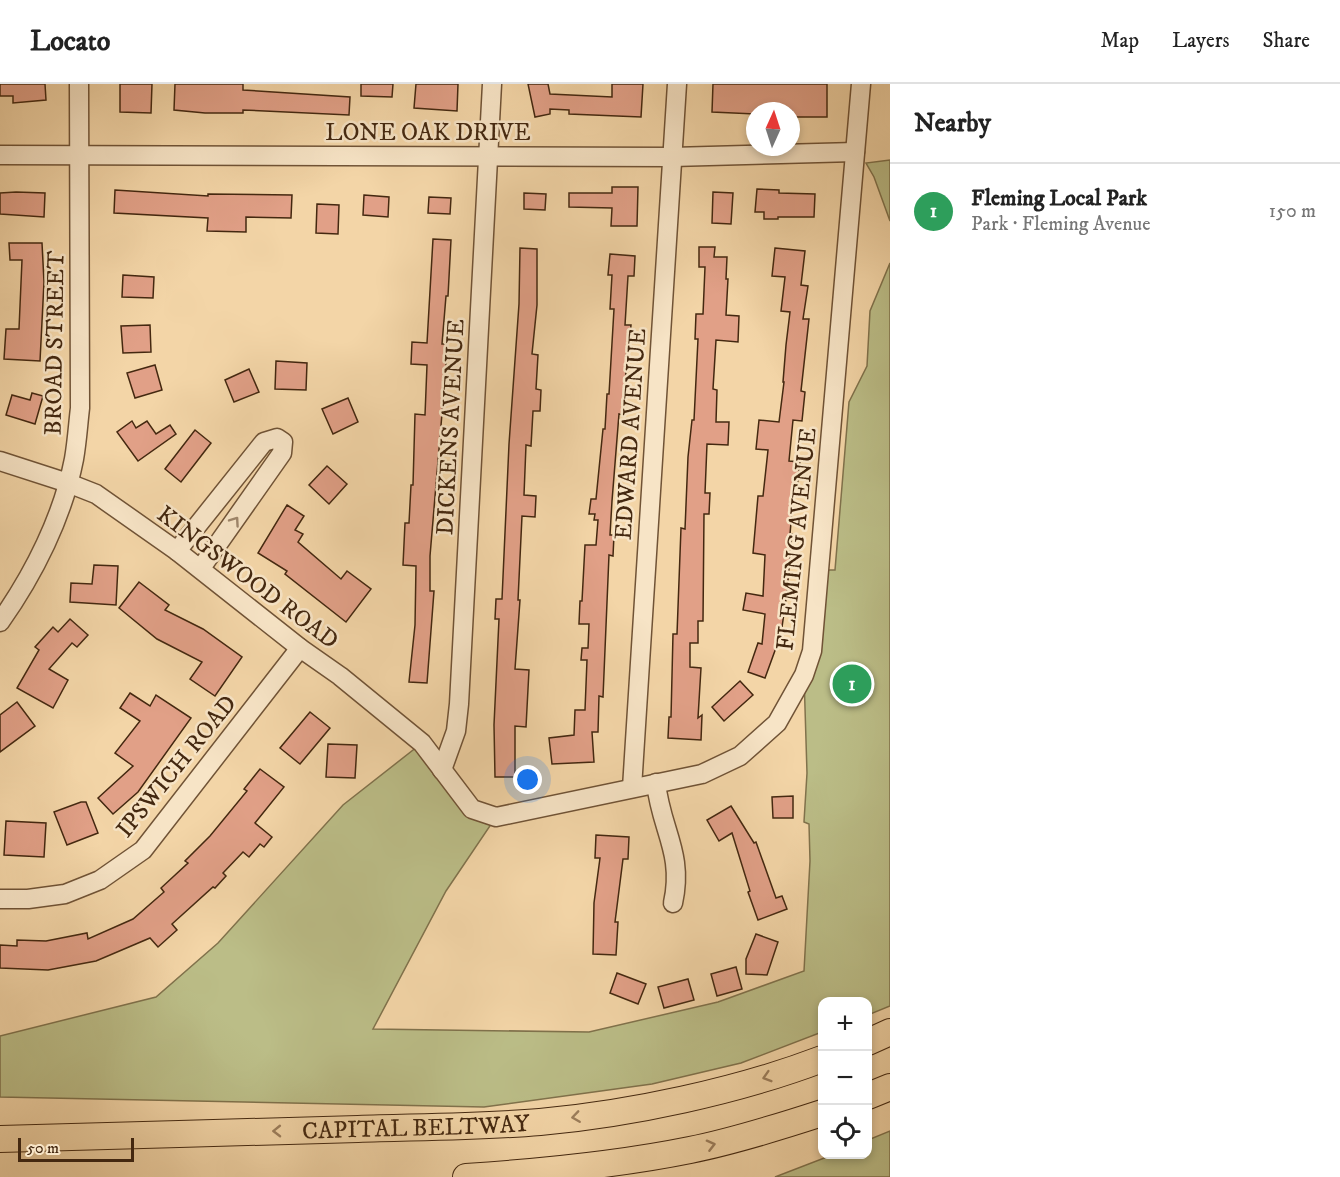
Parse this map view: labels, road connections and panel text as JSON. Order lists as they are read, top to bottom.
{
  "streets": {
    "highway": ["CAPITAL BELTWAY"],
    "street": [
      "LONE OAK DRIVE",
      "BROAD STREET",
      "DICKENS AVENUE",
      "EDWARD AVENUE",
      "FLEMING AVENUE",
      "KINGSWOOD ROAD",
      "IPSWICH ROAD"
    ]
  },
  "crossings": [
    ["LONE OAK DRIVE", "BROAD STREET"],
    ["LONE OAK DRIVE", "DICKENS AVENUE"],
    ["LONE OAK DRIVE", "EDWARD AVENUE"],
    ["LONE OAK DRIVE", "FLEMING AVENUE"],
    ["BROAD STREET", "KINGSWOOD ROAD"],
    ["DICKENS AVENUE", "FLEMING AVENUE"],
    ["DICKENS AVENUE", "KINGSWOOD ROAD"],
    ["EDWARD AVENUE", "FLEMING AVENUE"],
    ["FLEMING AVENUE", "KINGSWOOD ROAD"],
    ["KINGSWOOD ROAD", "IPSWICH ROAD"]
  ],
  "scale_bar": "50 m",
  "north": "top",
  "page": {
    "header": "Locato",
    "nav": ["Map", "Layers", "Share"],
    "heading": "Nearby",
    "list": [
      {
        "mark": "1",
        "name": "Fleming Local Park",
        "note": "Park · Fleming Avenue",
        "value": "150 m"
      }
    ],
    "pins": "1",
    "map_buttons": ["+", "−"],
    "scale": "50 m"
  }
}
